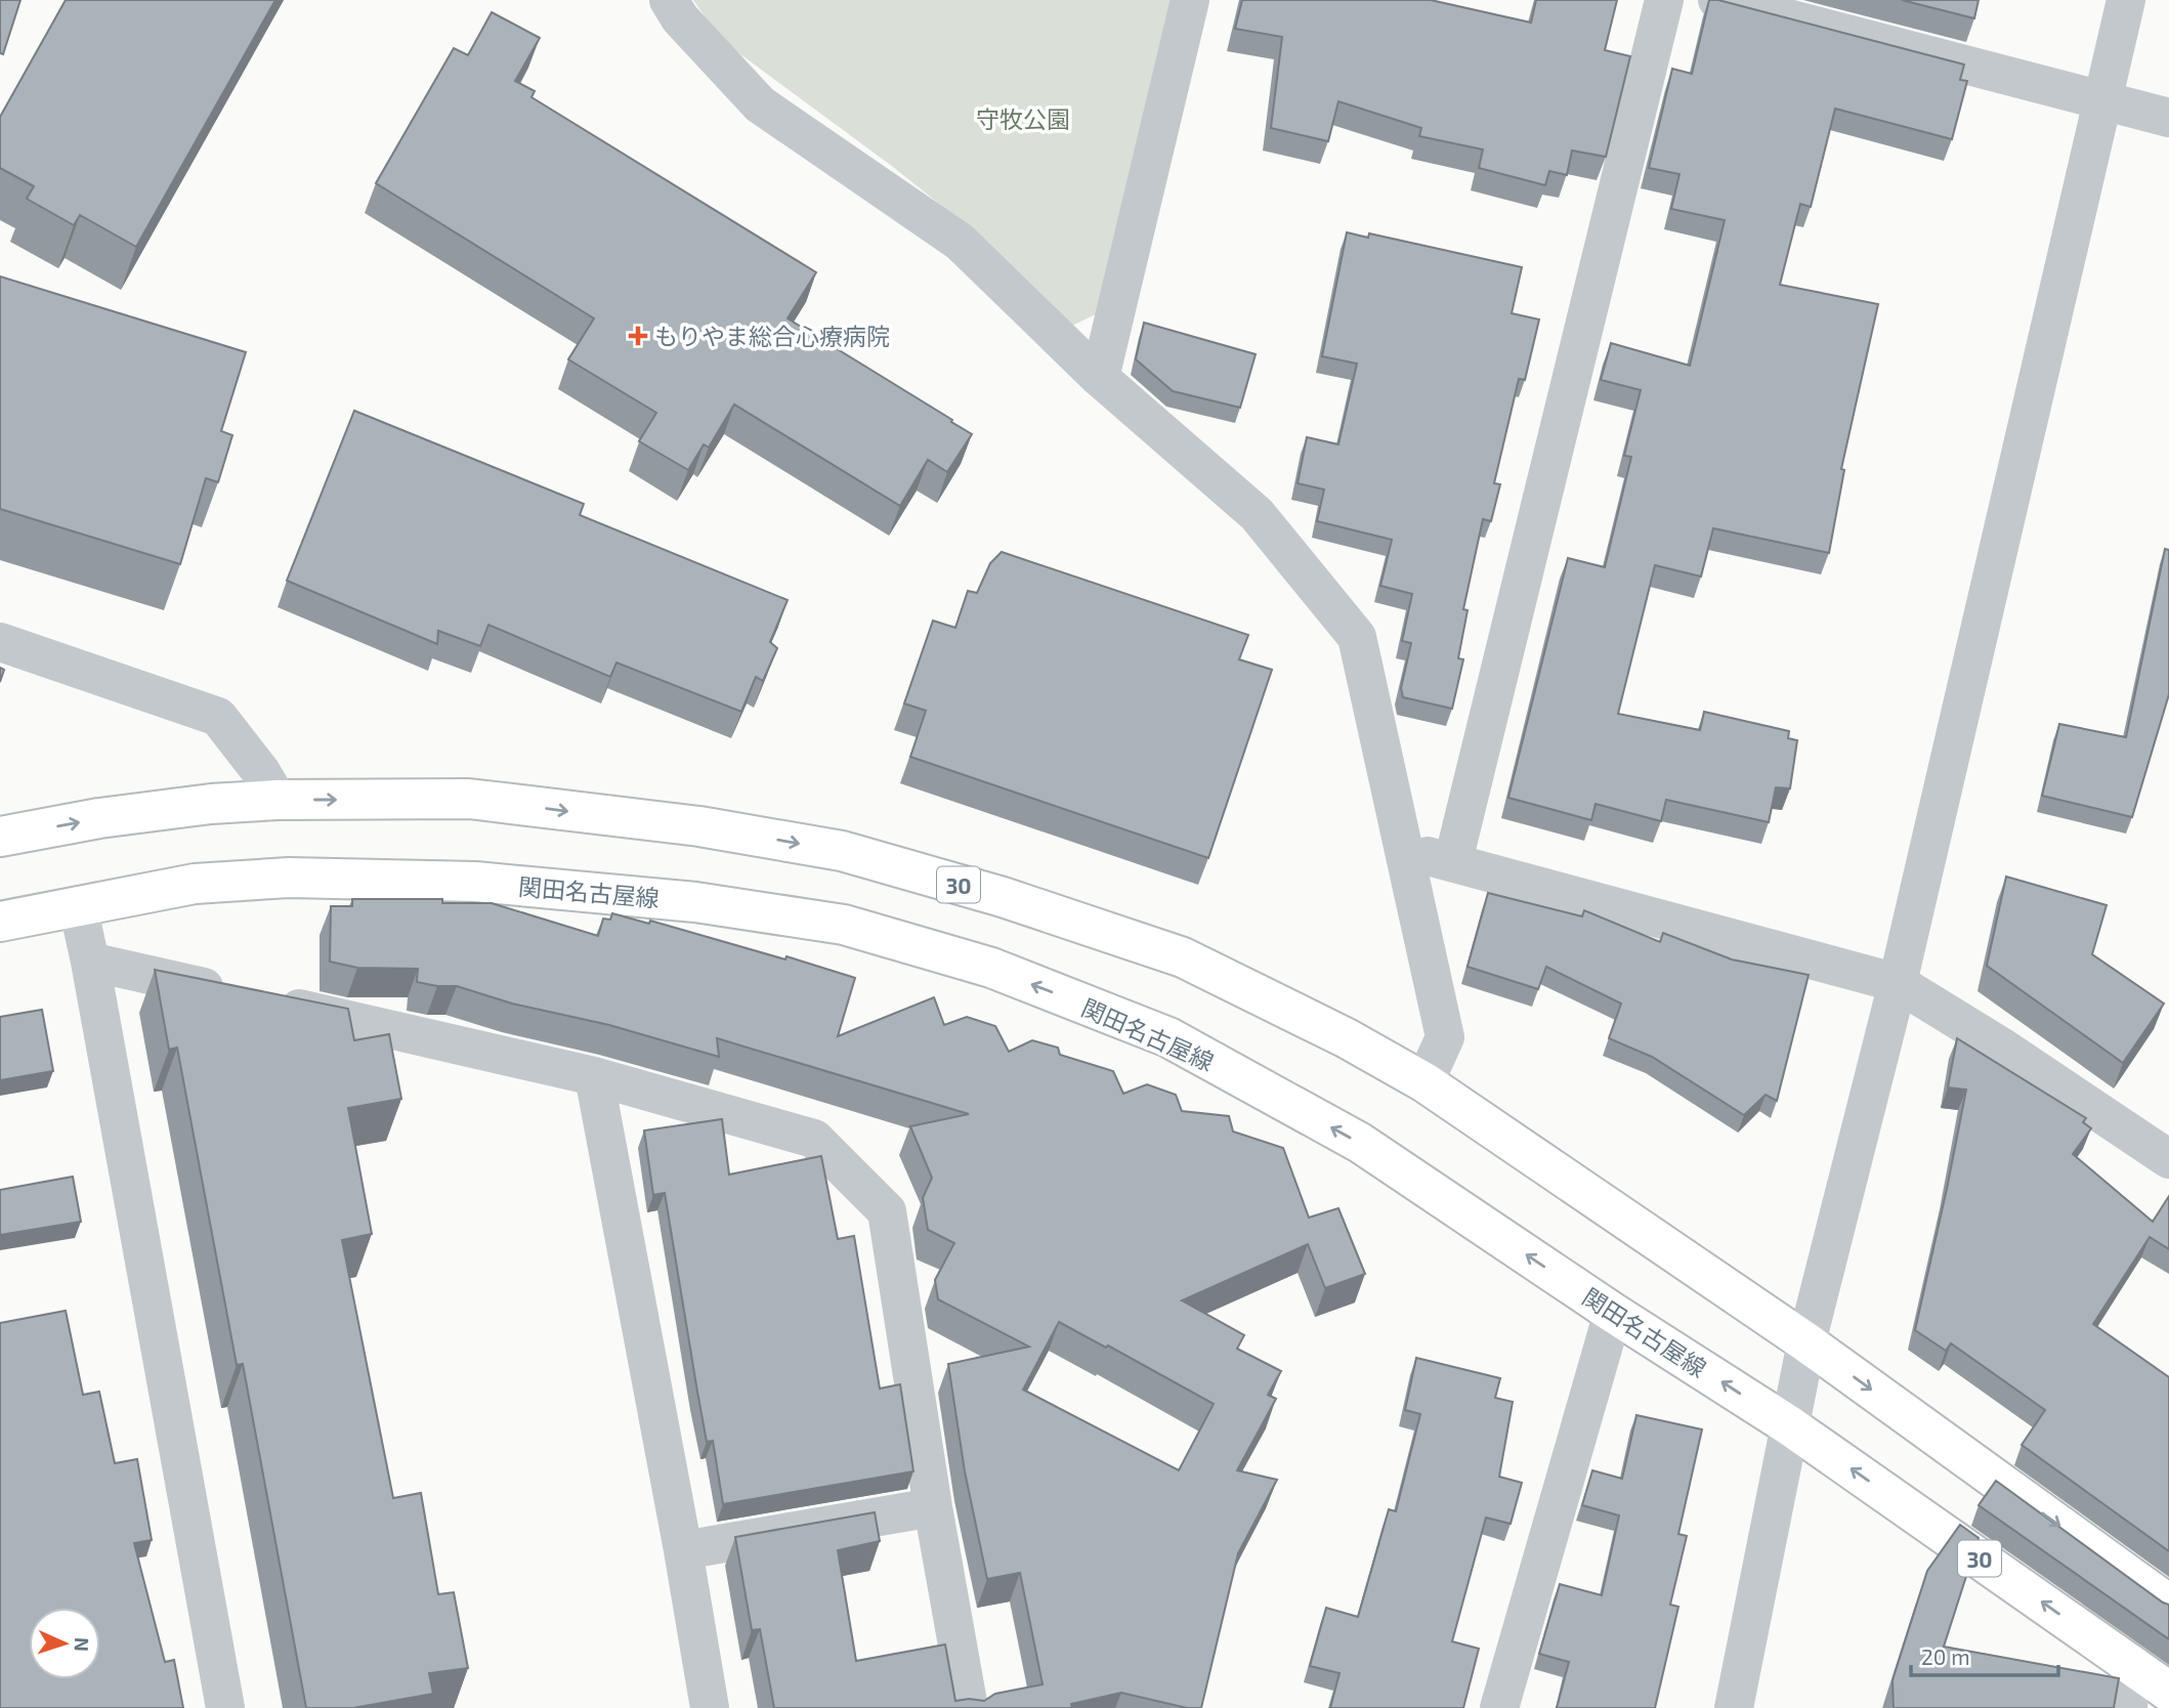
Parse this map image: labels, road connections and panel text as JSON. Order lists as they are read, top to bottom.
{
  "streets": {
    "main road": ["30", "関田名古屋線"]
  },
  "parks": ["守牧公園"],
  "places": {
    "health": ["もりやま総合心療病院"]
  },
  "scale_bar": "20 m",
  "north": "right"
}
